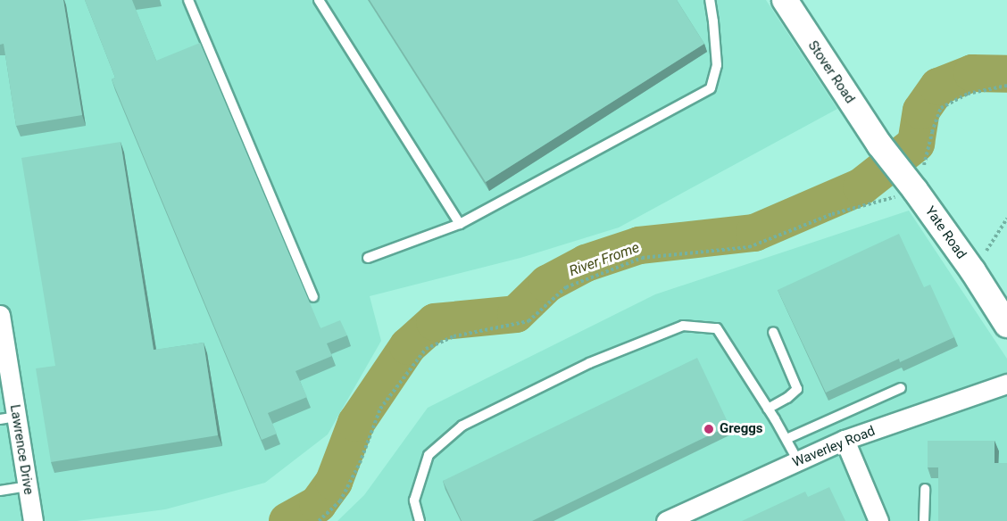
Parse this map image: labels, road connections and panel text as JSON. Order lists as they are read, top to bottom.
{
  "streets": {
    "main road": ["Stover Road", "Yate Road"],
    "street": ["Waverley Road", "Lawrence Drive"]
  },
  "crossings": [
    ["Stover Road", "Yate Road"]
  ],
  "water": ["River Frome"],
  "places": ["Greggs"]
}
